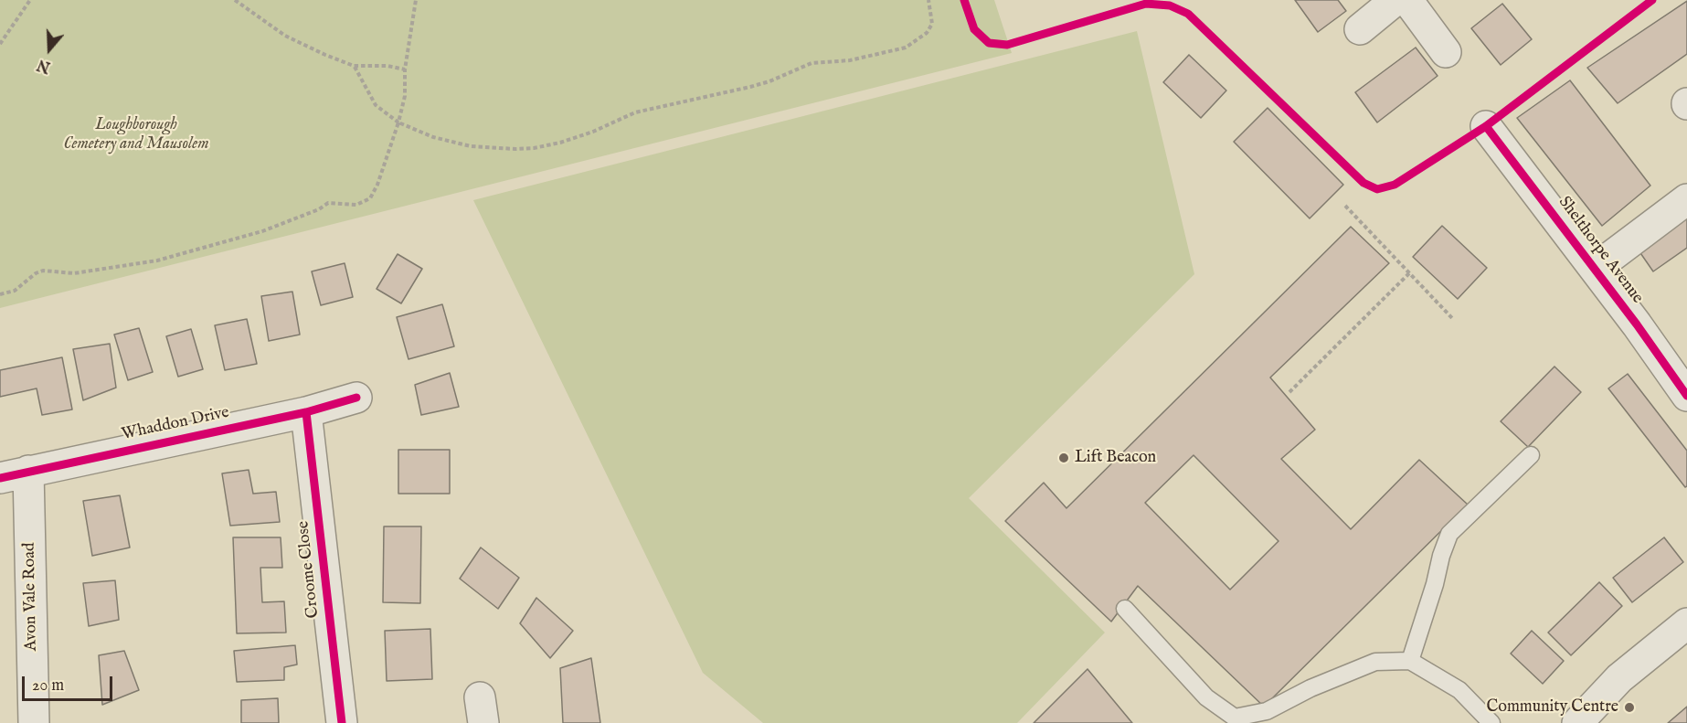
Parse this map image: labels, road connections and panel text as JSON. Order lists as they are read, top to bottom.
{
  "streets": {
    "street": [
      "Shelthorpe Avenue",
      "Whaddon Drive",
      "Croome Close",
      "Avon Vale Road"
    ]
  },
  "crossings": [
    ["Whaddon Drive", "Croome Close"],
    ["Whaddon Drive", "Avon Vale Road"]
  ],
  "parks": ["Loughborough Cemetery and Mausolem"],
  "places": ["Lift Beacon", "Community Centre"],
  "scale_bar": "20 m",
  "north": "bottom"
}
